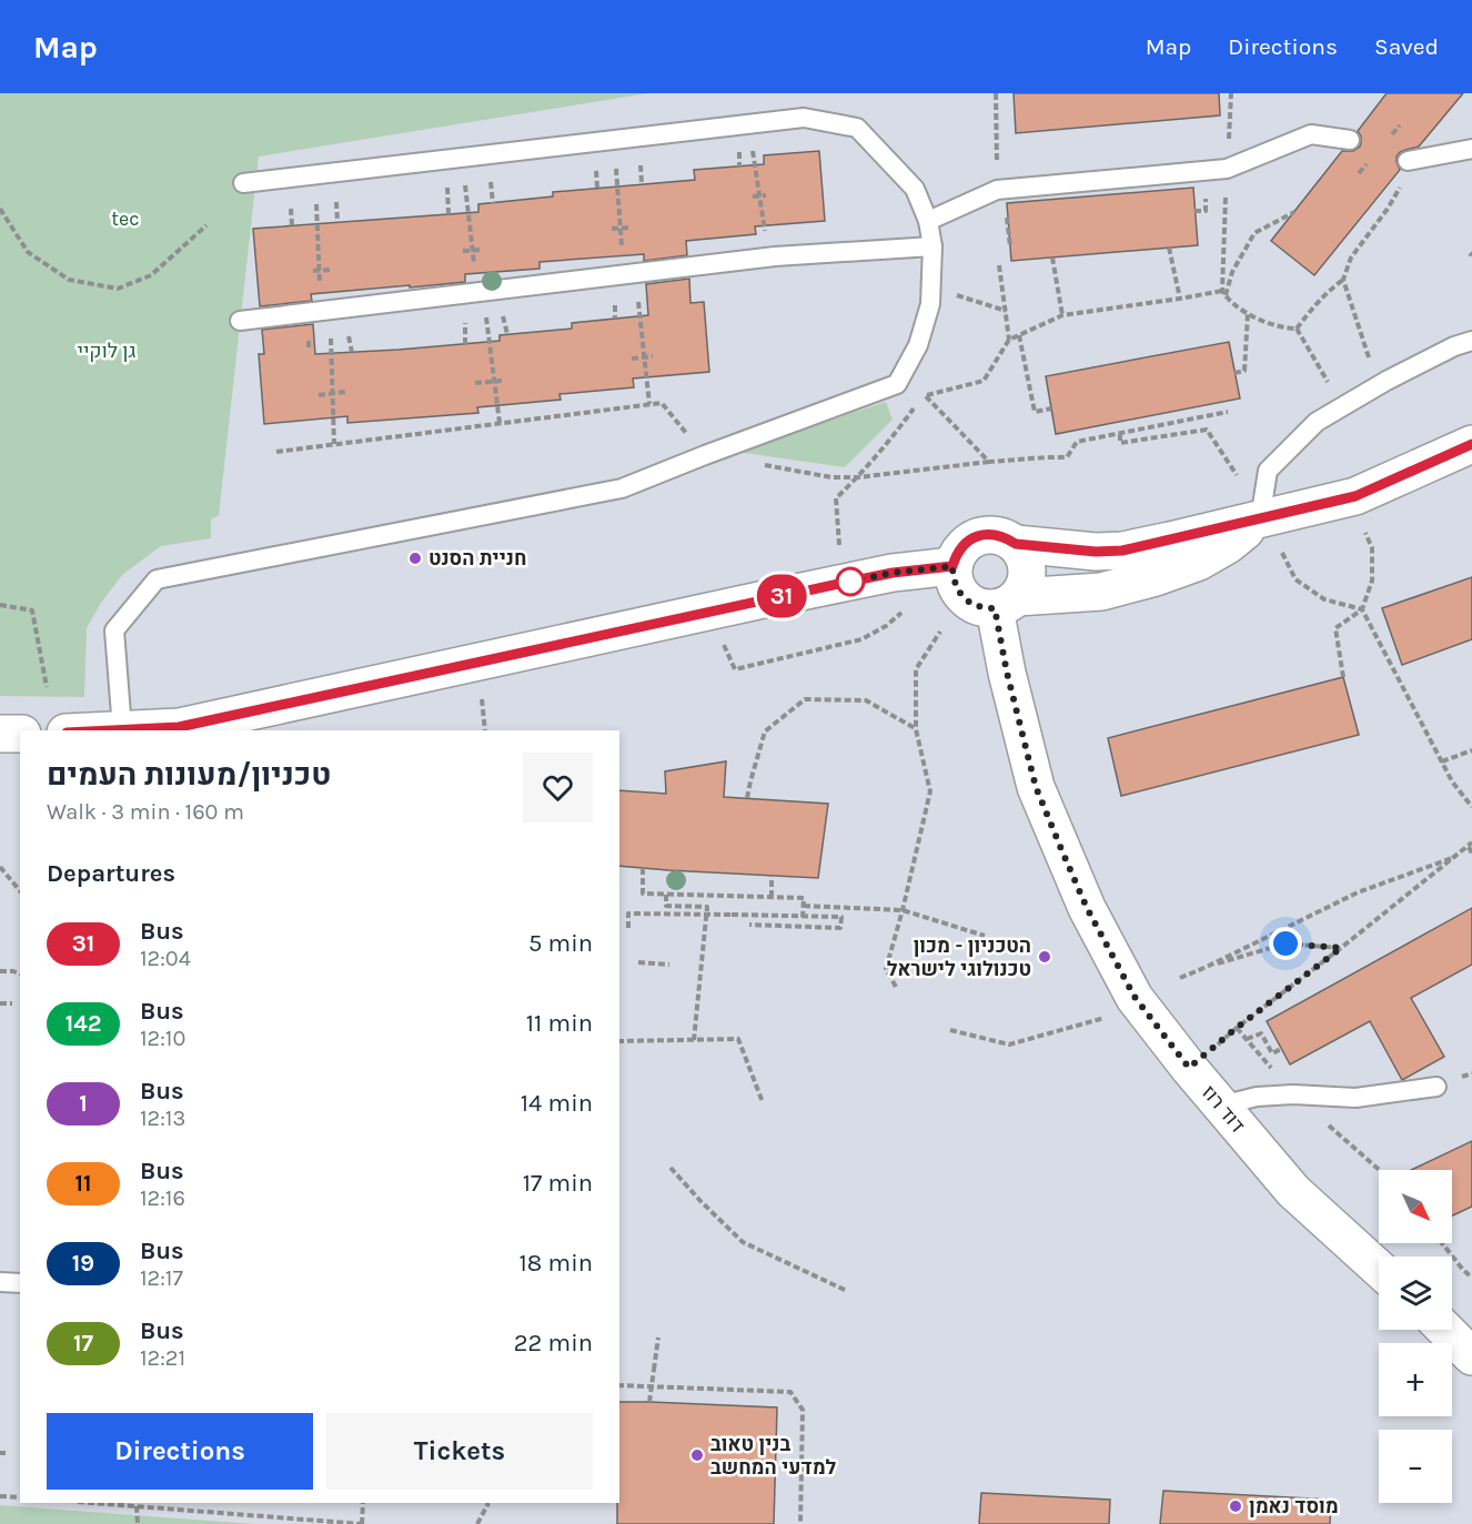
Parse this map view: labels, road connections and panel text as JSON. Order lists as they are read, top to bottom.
{
  "streets": {
    "street": ["דוד רוז"]
  },
  "parks": ["tec", "גן לוקיי"],
  "places": [
    "חניית הסנט",
    "הטכניון - מכון טכנולוגי לישראל",
    "בנין טאוב למדעי המחשב",
    "מוסד נאמן"
  ],
  "lines": ["bus line 31"],
  "north": "bottom right",
  "page": {
    "header": "Map",
    "nav": ["Map", "Directions", "Saved"],
    "on_map": "31",
    "heading": [
      ["טכניון/מעונות העמים", "Walk · 3 min · 160 m"],
      "Departures"
    ],
    "list": [
      {
        "mark": "31",
        "name": "Bus",
        "note": "12:04",
        "value": "5 min"
      },
      {
        "mark": "142",
        "name": "Bus",
        "note": "12:10",
        "value": "11 min"
      },
      {
        "mark": "1",
        "name": "Bus",
        "note": "12:13",
        "value": "14 min"
      },
      {
        "mark": "11",
        "name": "Bus",
        "note": "12:16",
        "value": "17 min"
      },
      {
        "mark": "19",
        "name": "Bus",
        "note": "12:17",
        "value": "18 min"
      },
      {
        "mark": "17",
        "name": "Bus",
        "note": "12:21",
        "value": "22 min"
      }
    ],
    "map_buttons": ["+", "−"],
    "buttons": ["Directions", "Tickets"]
  }
}
